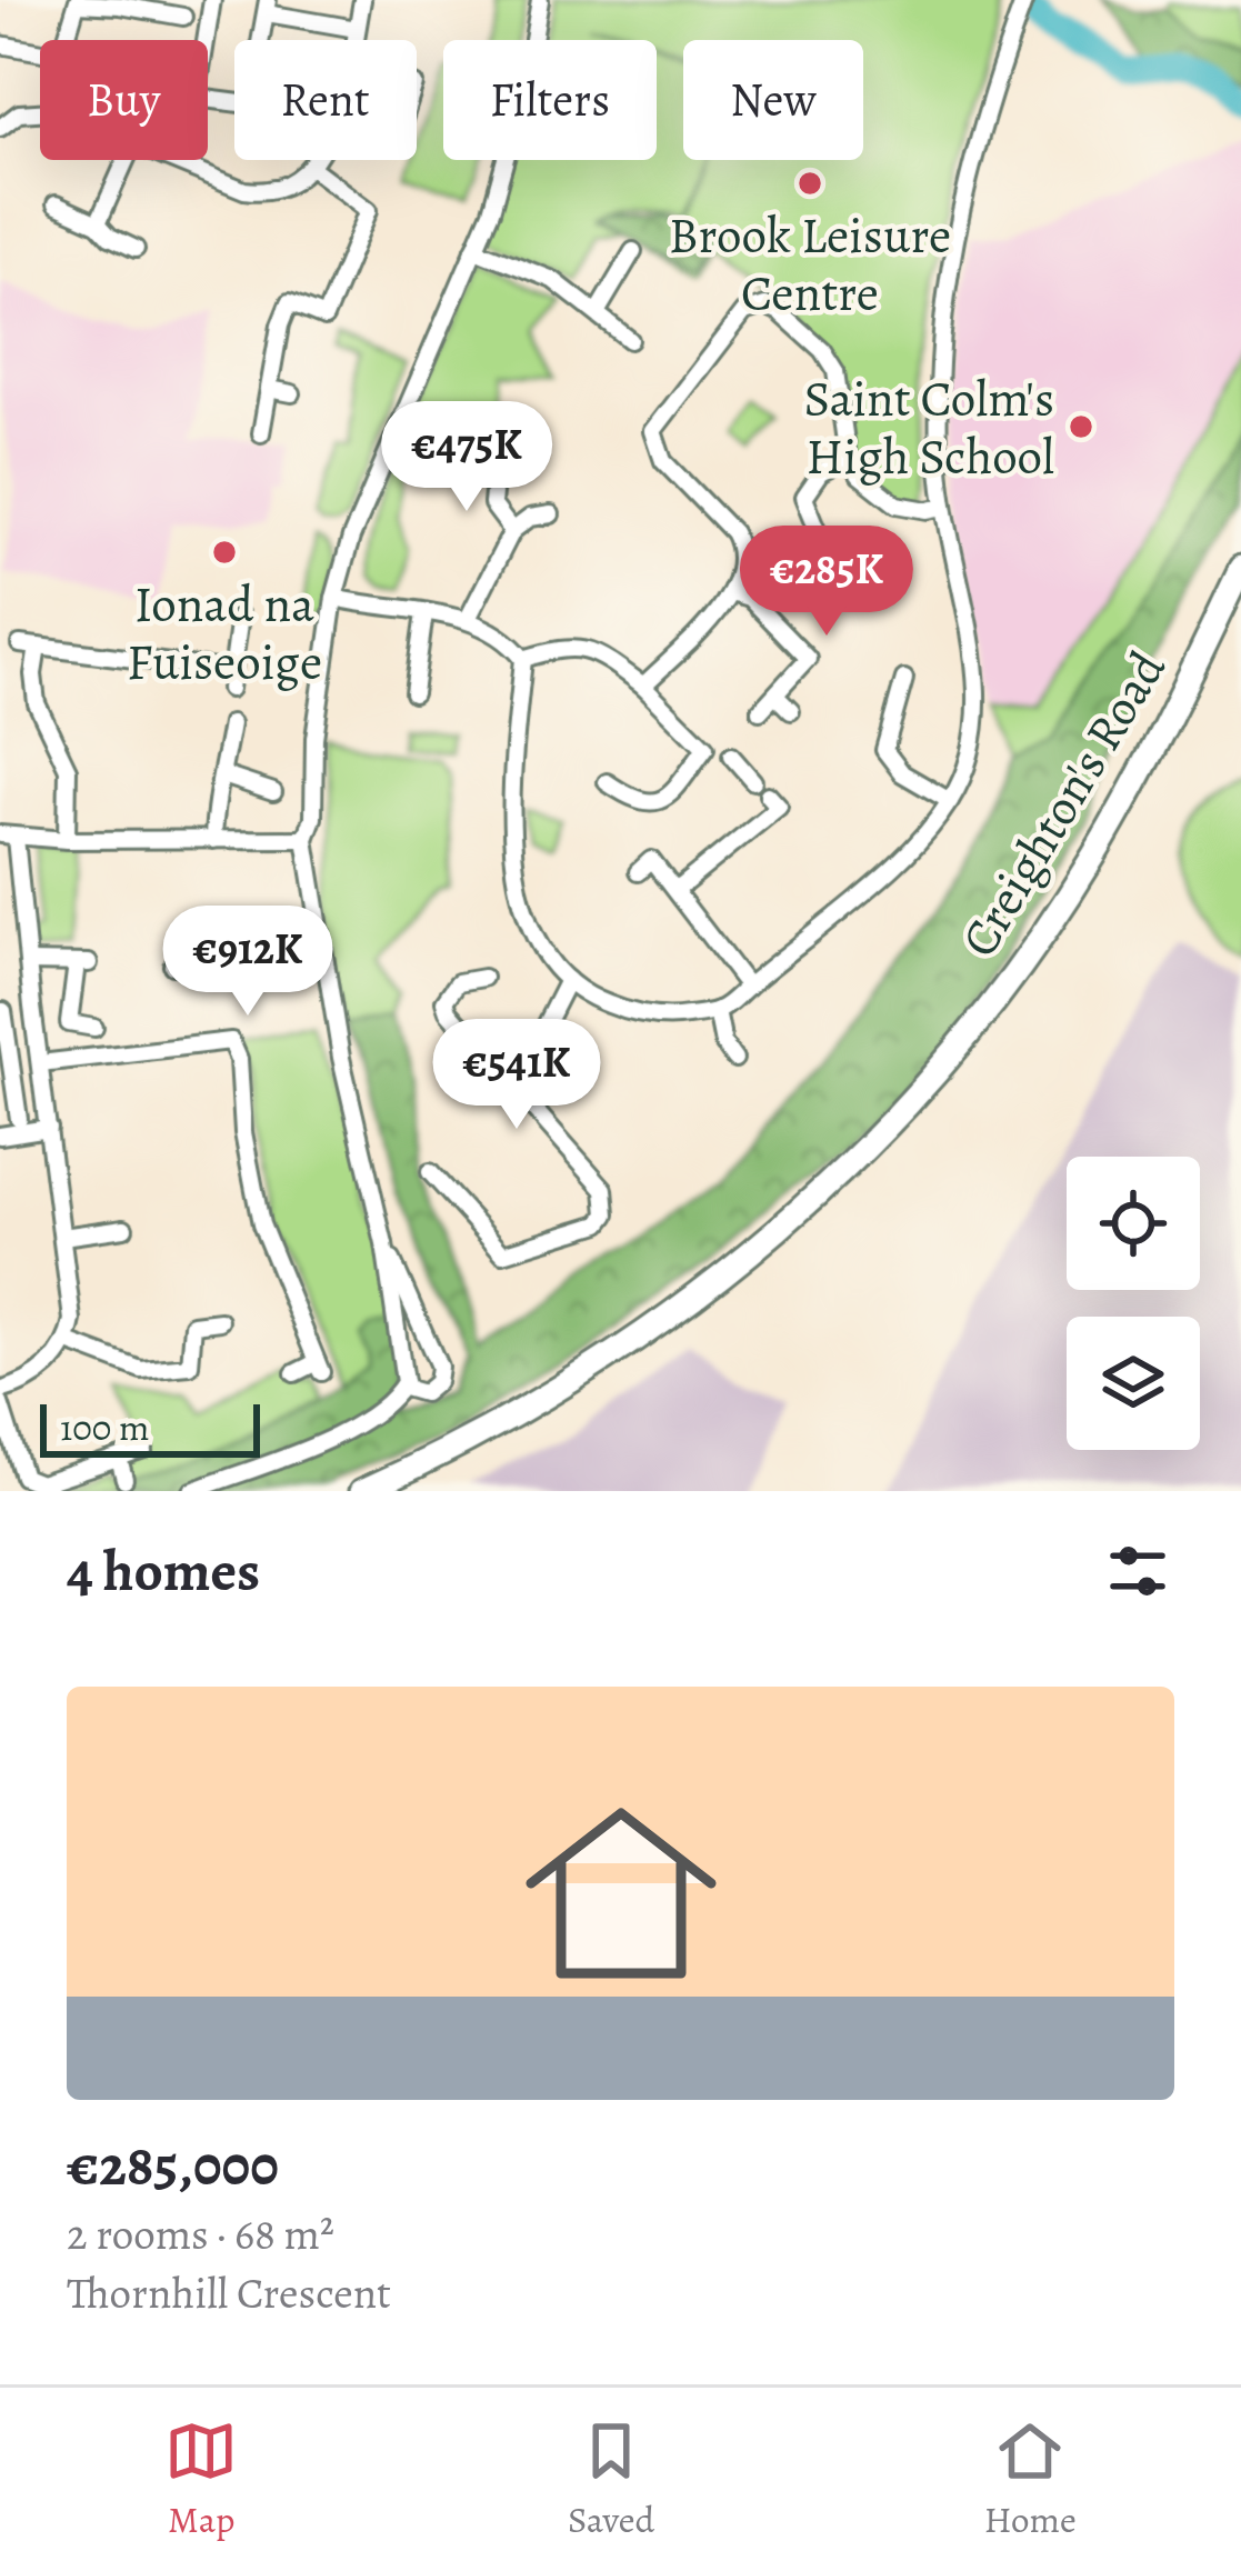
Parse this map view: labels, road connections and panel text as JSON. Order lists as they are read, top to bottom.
{
  "streets": {
    "highway": ["Creighton's Road"]
  },
  "places": ["Brook Leisure Centre", "Saint Colm's High School", "Ionad na Fuiseoige"],
  "scale_bar": "100 m",
  "page": {
    "chip": [
      "Buy",
      "Rent",
      "Filters",
      "New"
    ],
    "price": [
      "€475K",
      "€285K",
      "€912K",
      "€541K"
    ],
    "scale": "100 m",
    "heading": "4 homes",
    "list": [
      {
        "name": "€285,000",
        "note": "2 rooms · 68 m² · Thornhill Crescent"
      }
    ],
    "tabs": ["Map", "Saved", "Home"]
  }
}
